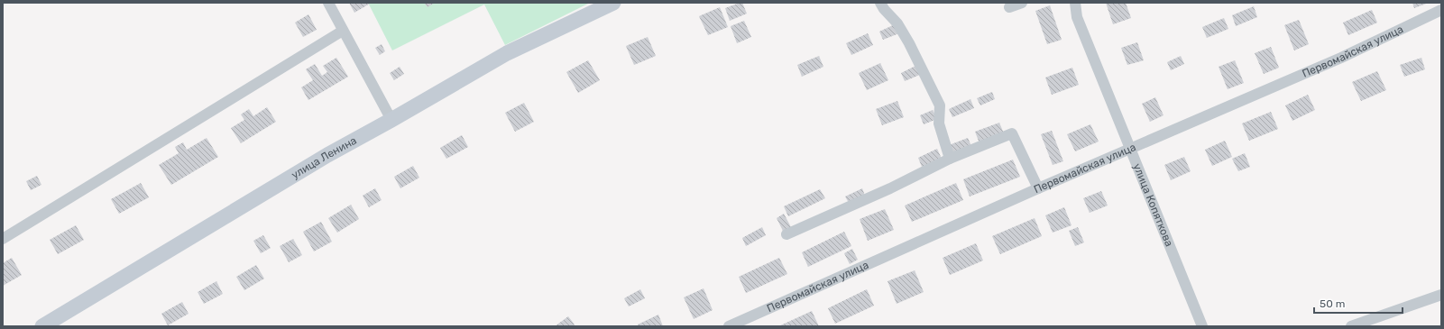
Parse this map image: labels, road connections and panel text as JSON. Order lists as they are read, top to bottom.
{
  "streets": {
    "main road": ["улица Ленина"],
    "street": ["Первомайская улица", "улица Копяткова"]
  },
  "crossings": [
    ["Первомайская улица", "улица Копяткова"]
  ],
  "scale_bar": "50 m"
}
